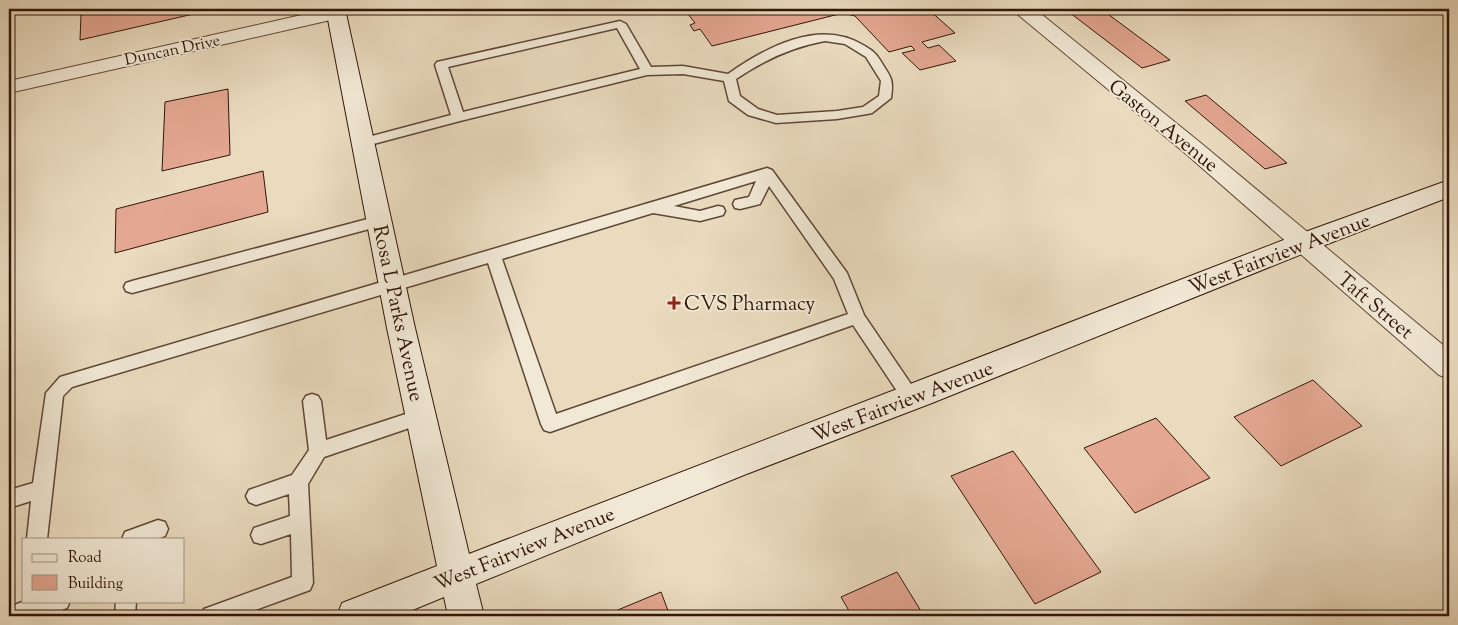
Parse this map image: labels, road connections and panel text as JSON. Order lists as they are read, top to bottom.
{
  "streets": {
    "street": [
      "Duncan Drive",
      "Gaston Avenue",
      "West Fairview Avenue",
      "Taft Street",
      "Rosa L Parks Avenue"
    ]
  },
  "crossings": [
    ["Duncan Drive", "Rosa L Parks Avenue"],
    ["Gaston Avenue", "West Fairview Avenue"],
    ["Gaston Avenue", "Taft Street"],
    ["West Fairview Avenue", "Taft Street"],
    ["West Fairview Avenue", "Rosa L Parks Avenue"]
  ],
  "places": {
    "health": ["CVS Pharmacy"]
  },
  "legend": ["Road", "Building"]
}
